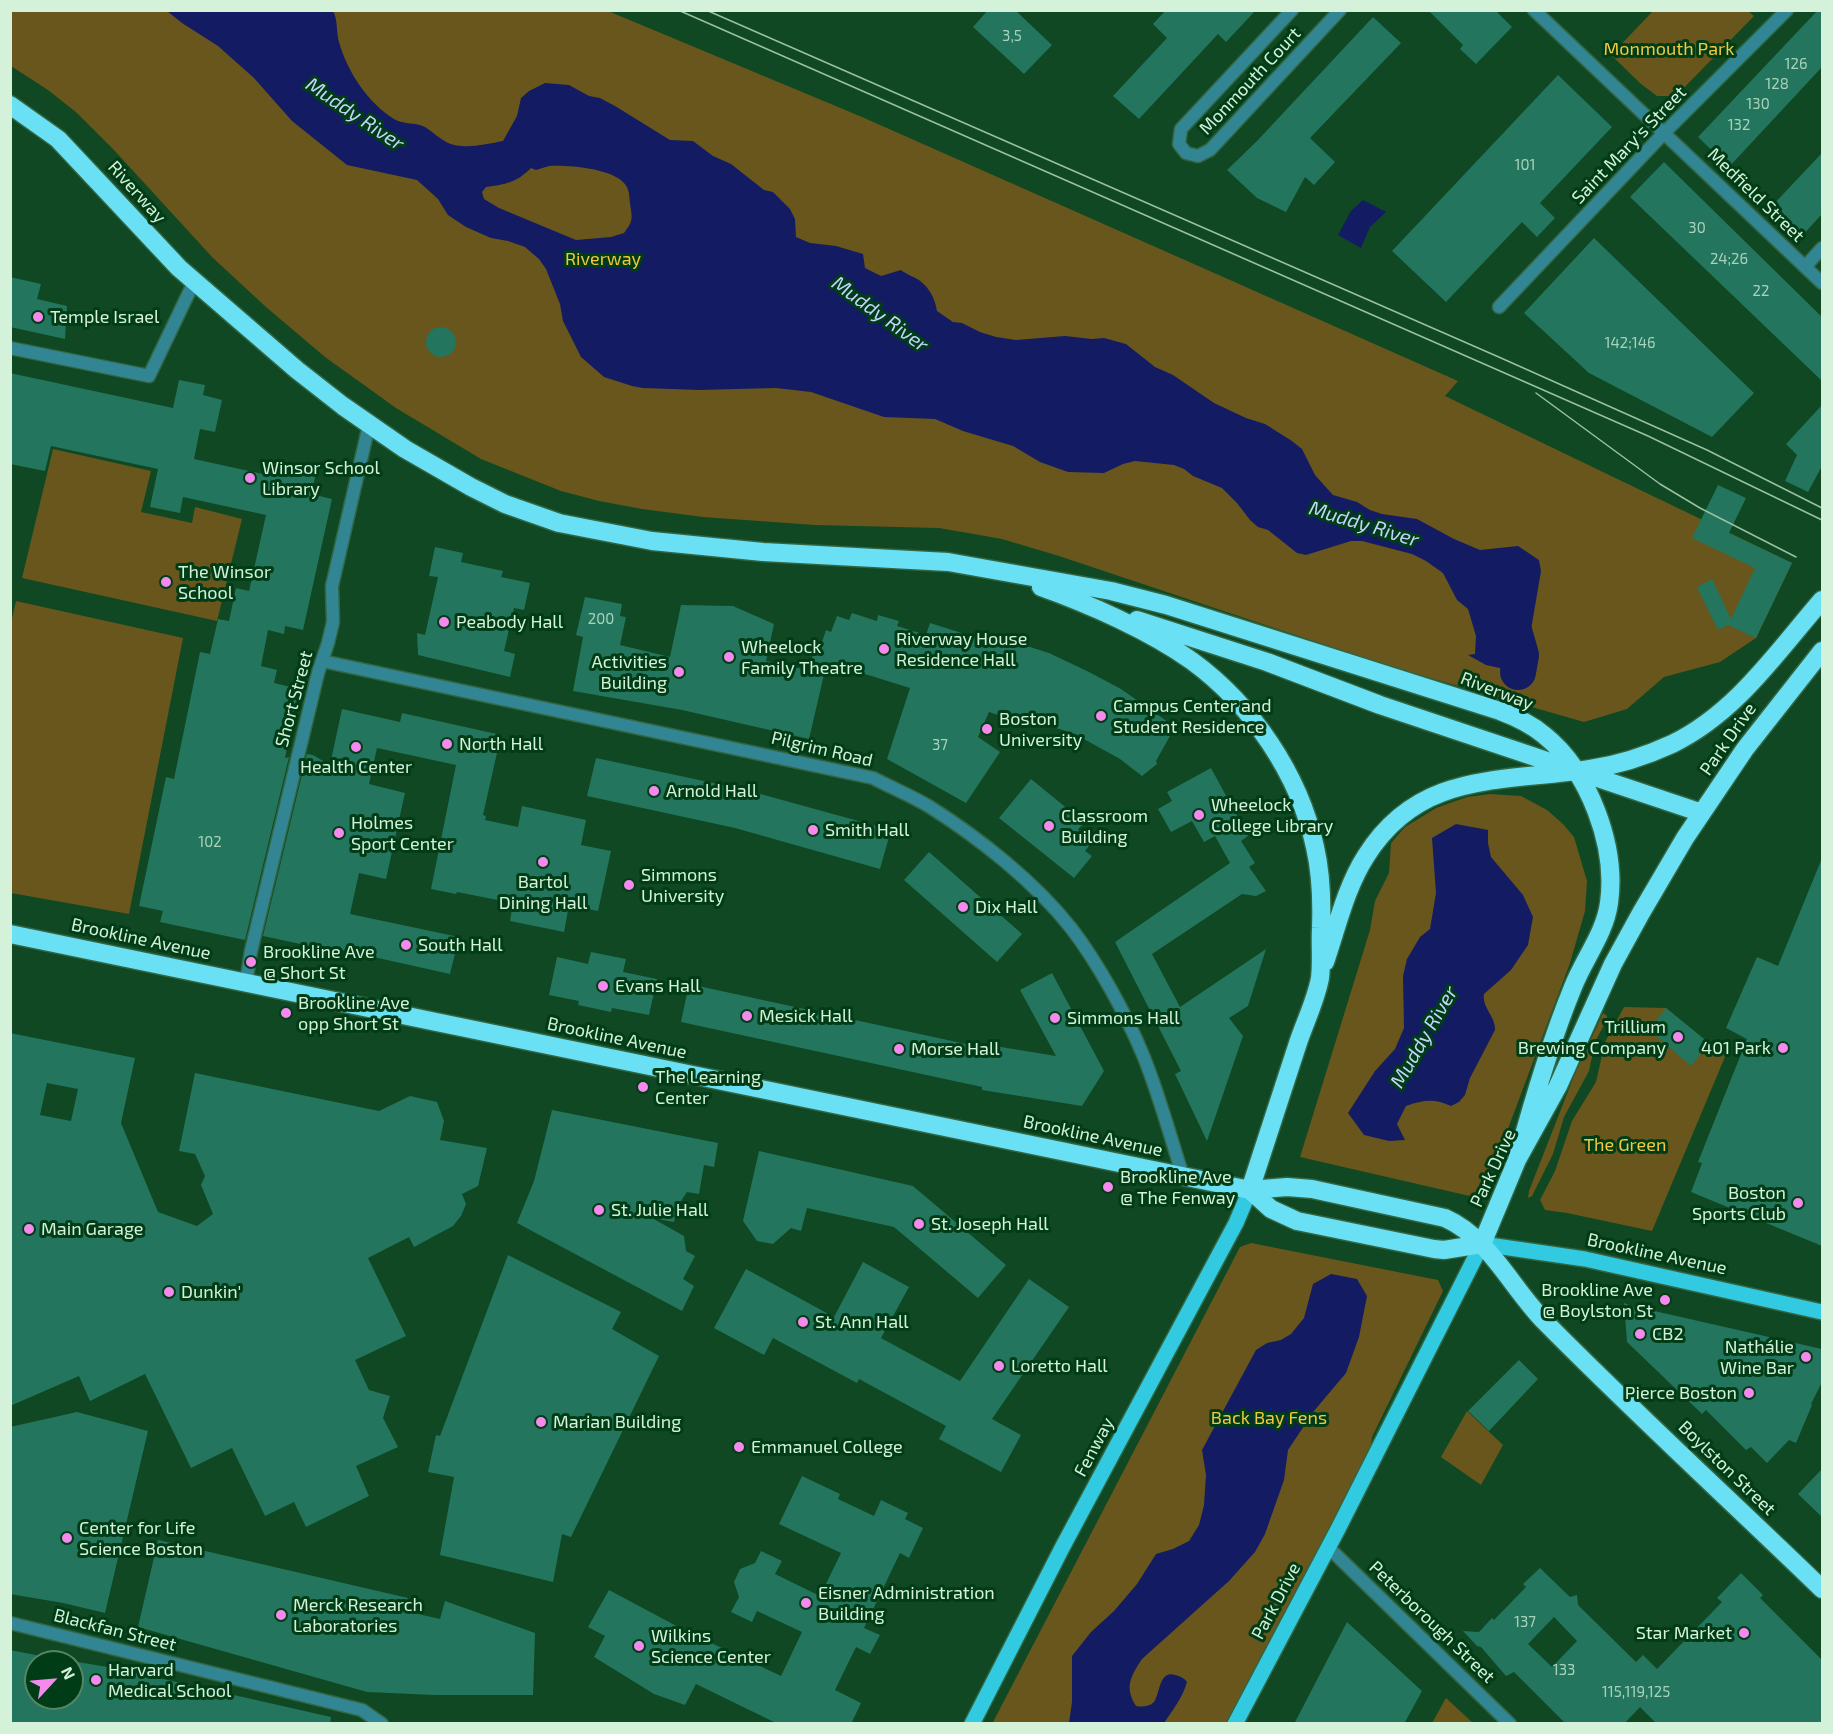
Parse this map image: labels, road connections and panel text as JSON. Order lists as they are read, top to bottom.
{
  "streets": {
    "highway": [
      "Riverway",
      "Park Drive",
      "Brookline Avenue",
      "Boylston Street"
    ],
    "main road": ["Fenway"],
    "street": [
      "Monmouth Court",
      "Saint Mary's Street",
      "Medfield Street",
      "Short Street",
      "Pilgrim Road",
      "Peterborough Street",
      "Blackfan Street"
    ]
  },
  "crossings": [
    ["Saint Mary's Street", "Medfield Street"],
    ["Riverway", "Short Street"],
    ["Riverway", "Park Drive"],
    ["Riverway", "Brookline Avenue"],
    ["Riverway", "Fenway"],
    ["Short Street", "Pilgrim Road"],
    ["Short Street", "Brookline Avenue"],
    ["Park Drive", "Brookline Avenue"],
    ["Park Drive", "Boylston Street"],
    ["Park Drive", "Peterborough Street"],
    ["Pilgrim Road", "Brookline Avenue"],
    ["Brookline Avenue", "Fenway"],
    ["Brookline Avenue", "Boylston Street"]
  ],
  "water": ["Muddy River"],
  "parks": [
    "Monmouth Park",
    "Riverway",
    "The Green",
    "Back Bay Fens"
  ],
  "places": [
    "Temple Israel",
    "Winsor School Library",
    "The Winsor School",
    "Peabody Hall",
    "Riverway House Residence Hall",
    "Wheelock Family Theatre",
    "Activities Building",
    "Campus Center and Student Residence",
    "Boston University",
    "North Hall",
    "Health Center",
    "Arnold Hall",
    "Wheelock College Library",
    "Classroom Building",
    "Smith Hall",
    "Holmes Sport Center",
    "Bartol Dining Hall",
    "Simmons University",
    "Dix Hall",
    "South Hall",
    "Brookline Ave @ Short St",
    "Evans Hall",
    "Brookline Ave opp Short St",
    "Mesick Hall",
    "Simmons Hall",
    "Trillium Brewing Company",
    "401 Park",
    "Morse Hall",
    "The Learning Center",
    "Brookline Ave @ The Fenway",
    "Boston Sports Club",
    "St. Julie Hall",
    "St. Joseph Hall",
    "Main Garage",
    "Dunkin'",
    "Brookline Ave @ Boylston St",
    "St. Ann Hall",
    "CB2",
    "Nathálie Wine Bar",
    "Loretto Hall",
    "Pierce Boston",
    "Marian Building",
    "Emmanuel College",
    "Center for Life Science Boston",
    "Eisner Administration Building",
    "Merck Research Laboratories",
    "Star Market",
    "Wilkins Science Center",
    "Harvard Medical School"
  ],
  "house_numbers": [
    "3,5",
    "126",
    "128",
    "130",
    "132",
    "101",
    "30",
    "24;26",
    "22",
    "142;146",
    "200",
    "37",
    "102",
    "137",
    "133",
    "115,119,125"
  ],
  "north": "top right"
}
